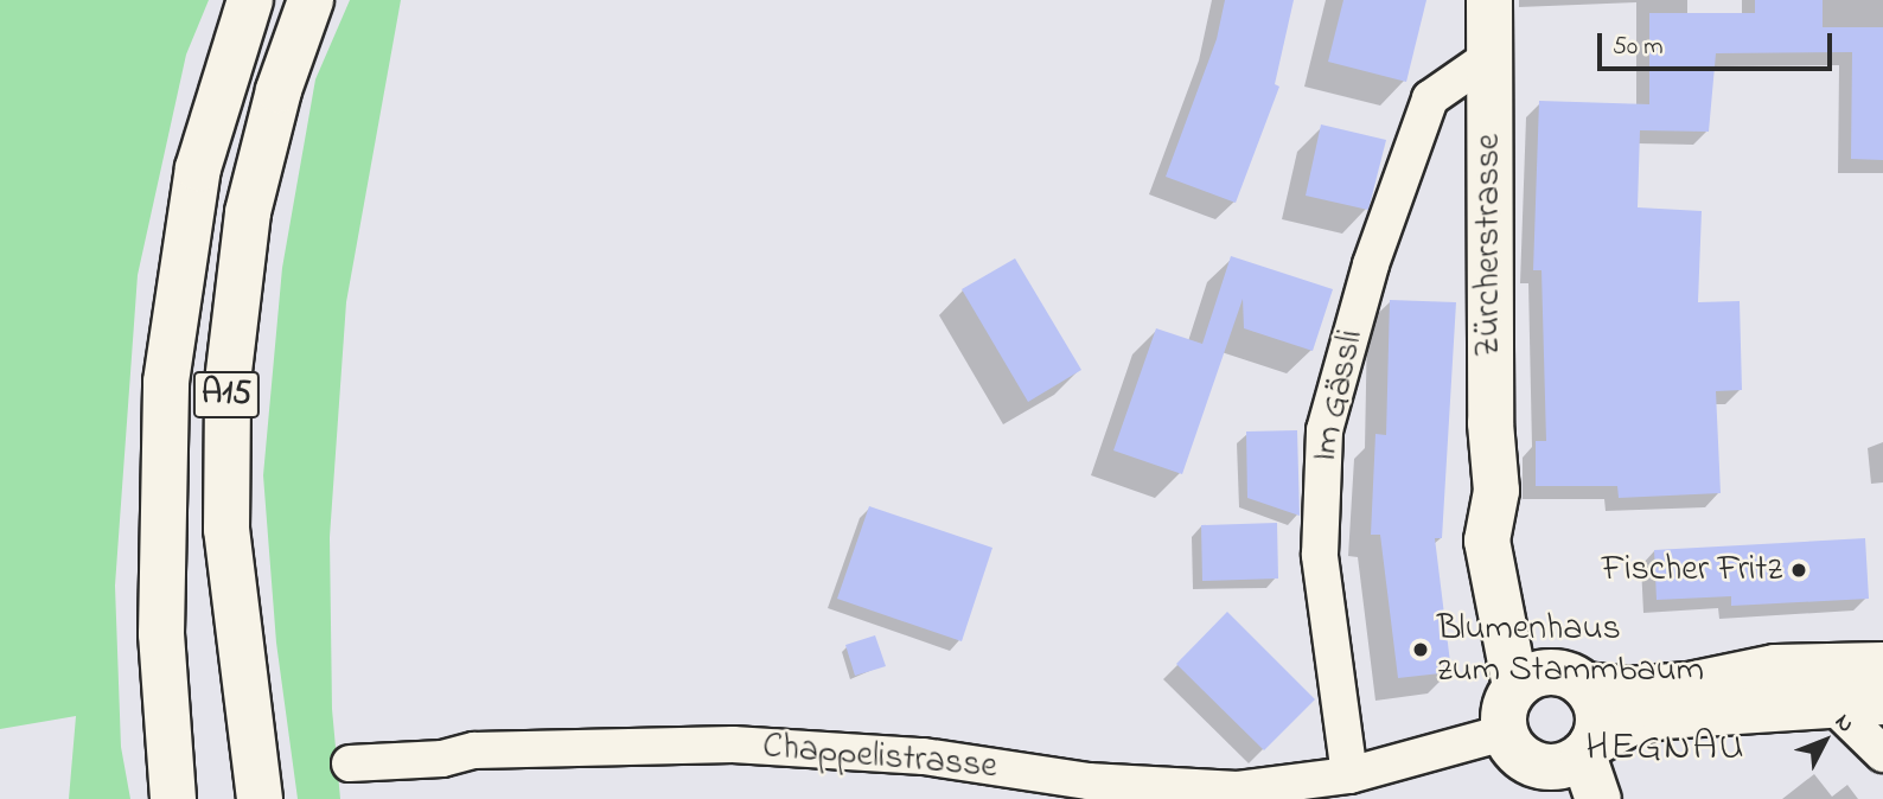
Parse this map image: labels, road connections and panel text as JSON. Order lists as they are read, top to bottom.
{
  "streets": {
    "main road": ["Zürcherstrasse", "A15"],
    "street": ["Im Gässli", "Chappelistrasse"]
  },
  "crossings": [
    ["Zürcherstrasse", "Im Gässli"],
    ["Zürcherstrasse", "Chappelistrasse"],
    ["Im Gässli", "Chappelistrasse"]
  ],
  "districts": ["HEGNAU"],
  "places": ["Fischer Fritz", "Blumenhaus zum Stammbaum"],
  "scale_bar": "50 m",
  "north": "top right"
}
